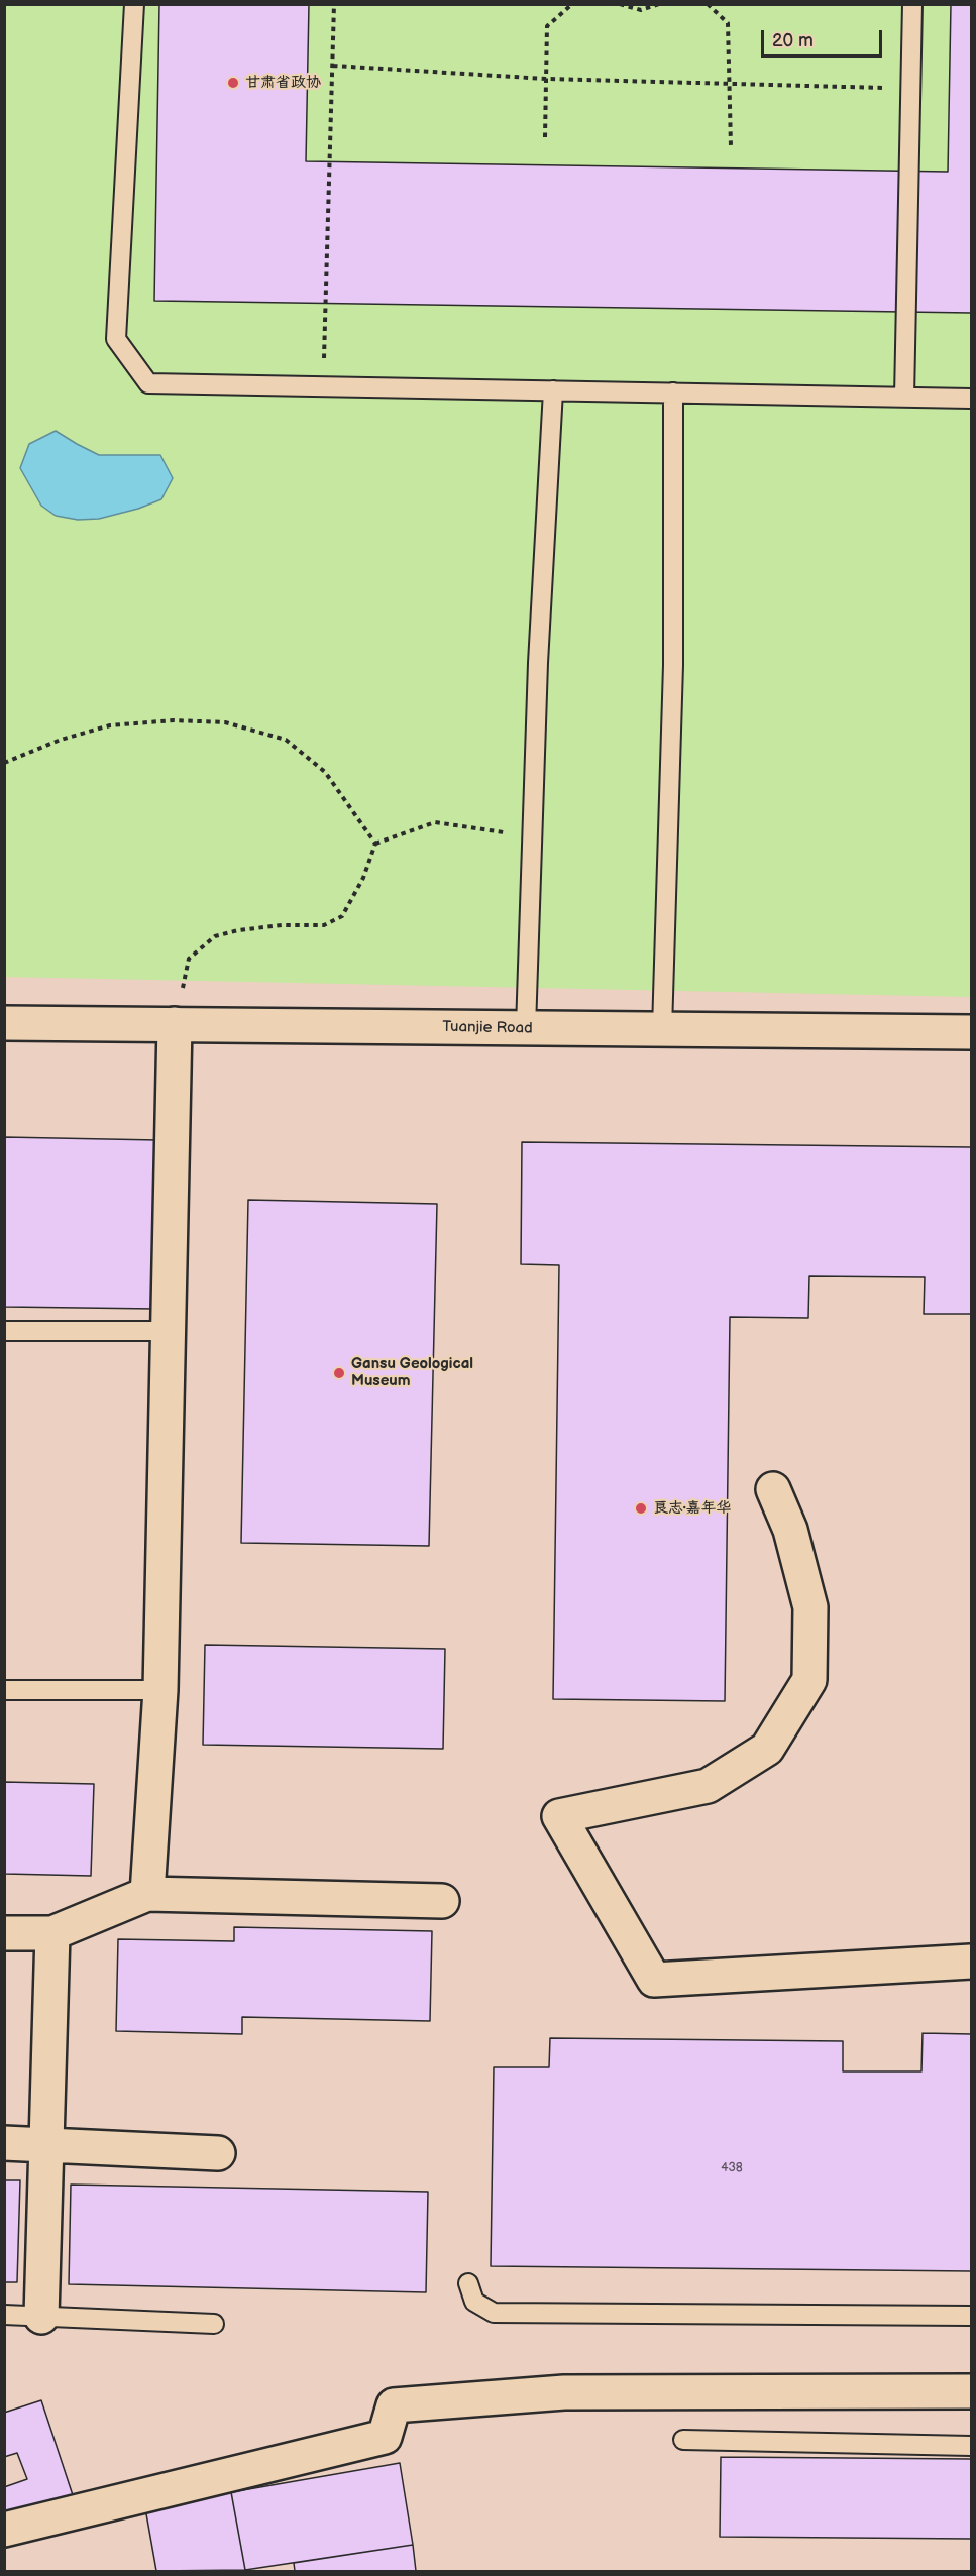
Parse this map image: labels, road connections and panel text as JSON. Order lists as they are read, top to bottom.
{
  "streets": {
    "street": ["Tuanjie Road"]
  },
  "places": ["甘肃省政协", "Gansu Geological Museum", "良志·嘉年华"],
  "house_numbers": ["438"],
  "scale_bar": "20 m"
}
